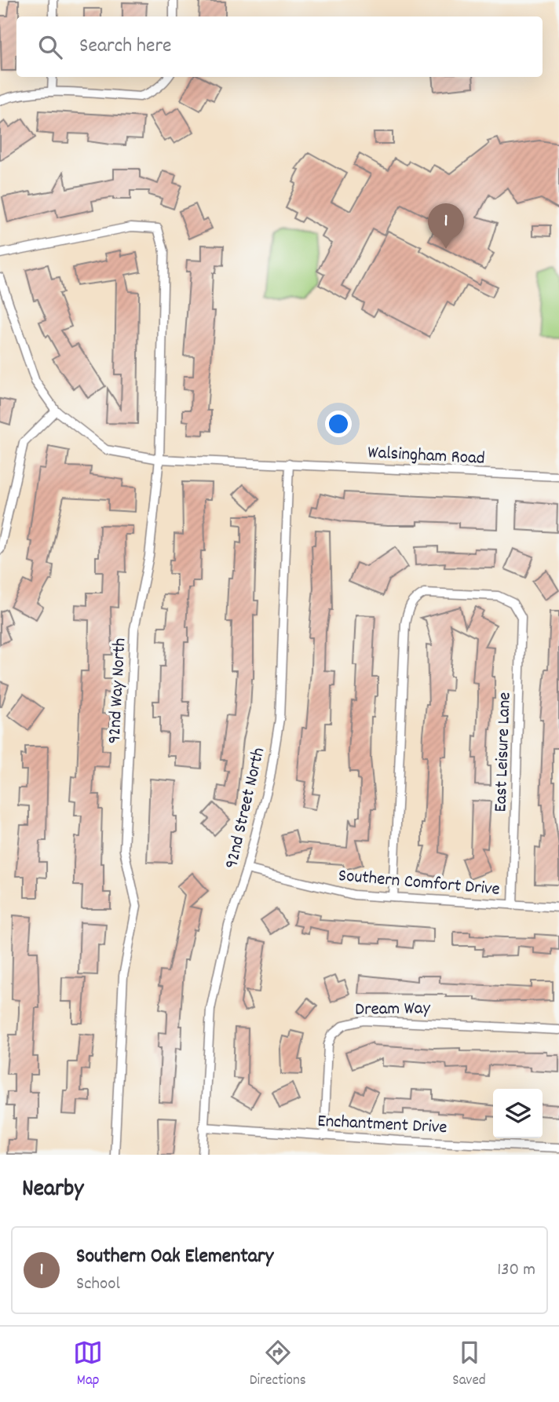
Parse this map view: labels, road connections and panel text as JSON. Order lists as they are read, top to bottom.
{
  "streets": {
    "street": [
      "Walsingham Road",
      "92nd Way North",
      "East Leisure Lane",
      "92nd Street North",
      "Southern Comfort Drive",
      "Dream Way",
      "Enchantment Drive"
    ]
  },
  "crossings": [
    ["Walsingham Road", "92nd Way North"],
    ["Walsingham Road", "92nd Street North"],
    ["East Leisure Lane", "Southern Comfort Drive"],
    ["92nd Street North", "Southern Comfort Drive"],
    ["92nd Street North", "Enchantment Drive"],
    ["Dream Way", "Enchantment Drive"]
  ],
  "page": {
    "search": "Search here",
    "pins": "1",
    "heading": "Nearby",
    "list": [
      {
        "mark": "1",
        "name": "Southern Oak Elementary",
        "note": "School",
        "value": "130 m"
      }
    ],
    "nav": ["Map", "Directions", "Saved"]
  }
}
